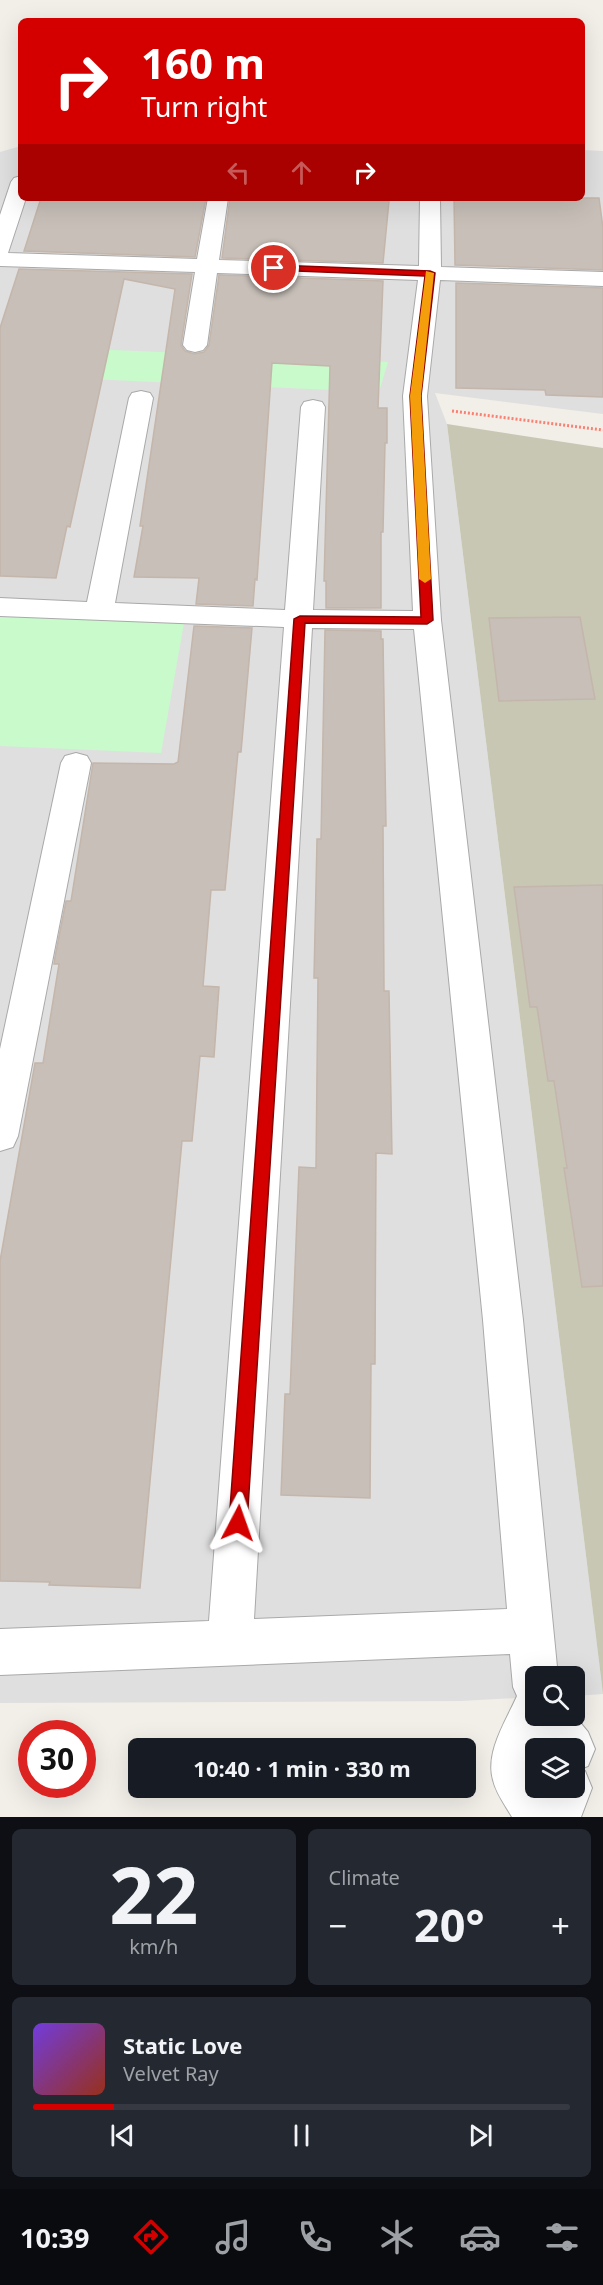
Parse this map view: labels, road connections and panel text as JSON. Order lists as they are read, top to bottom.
{
  "page": {
    "turn": ["160 m", "Turn right"],
    "limit": "30",
    "trip": "10:40 · 1 min · 330 m",
    "tile": [
      ["22", "km/h"],
      "Climate"
    ],
    "heat": ["−", "20°", "+"],
    "song": ["Static Love", "Velvet Ray"],
    "tabs": "10:39"
  }
}
